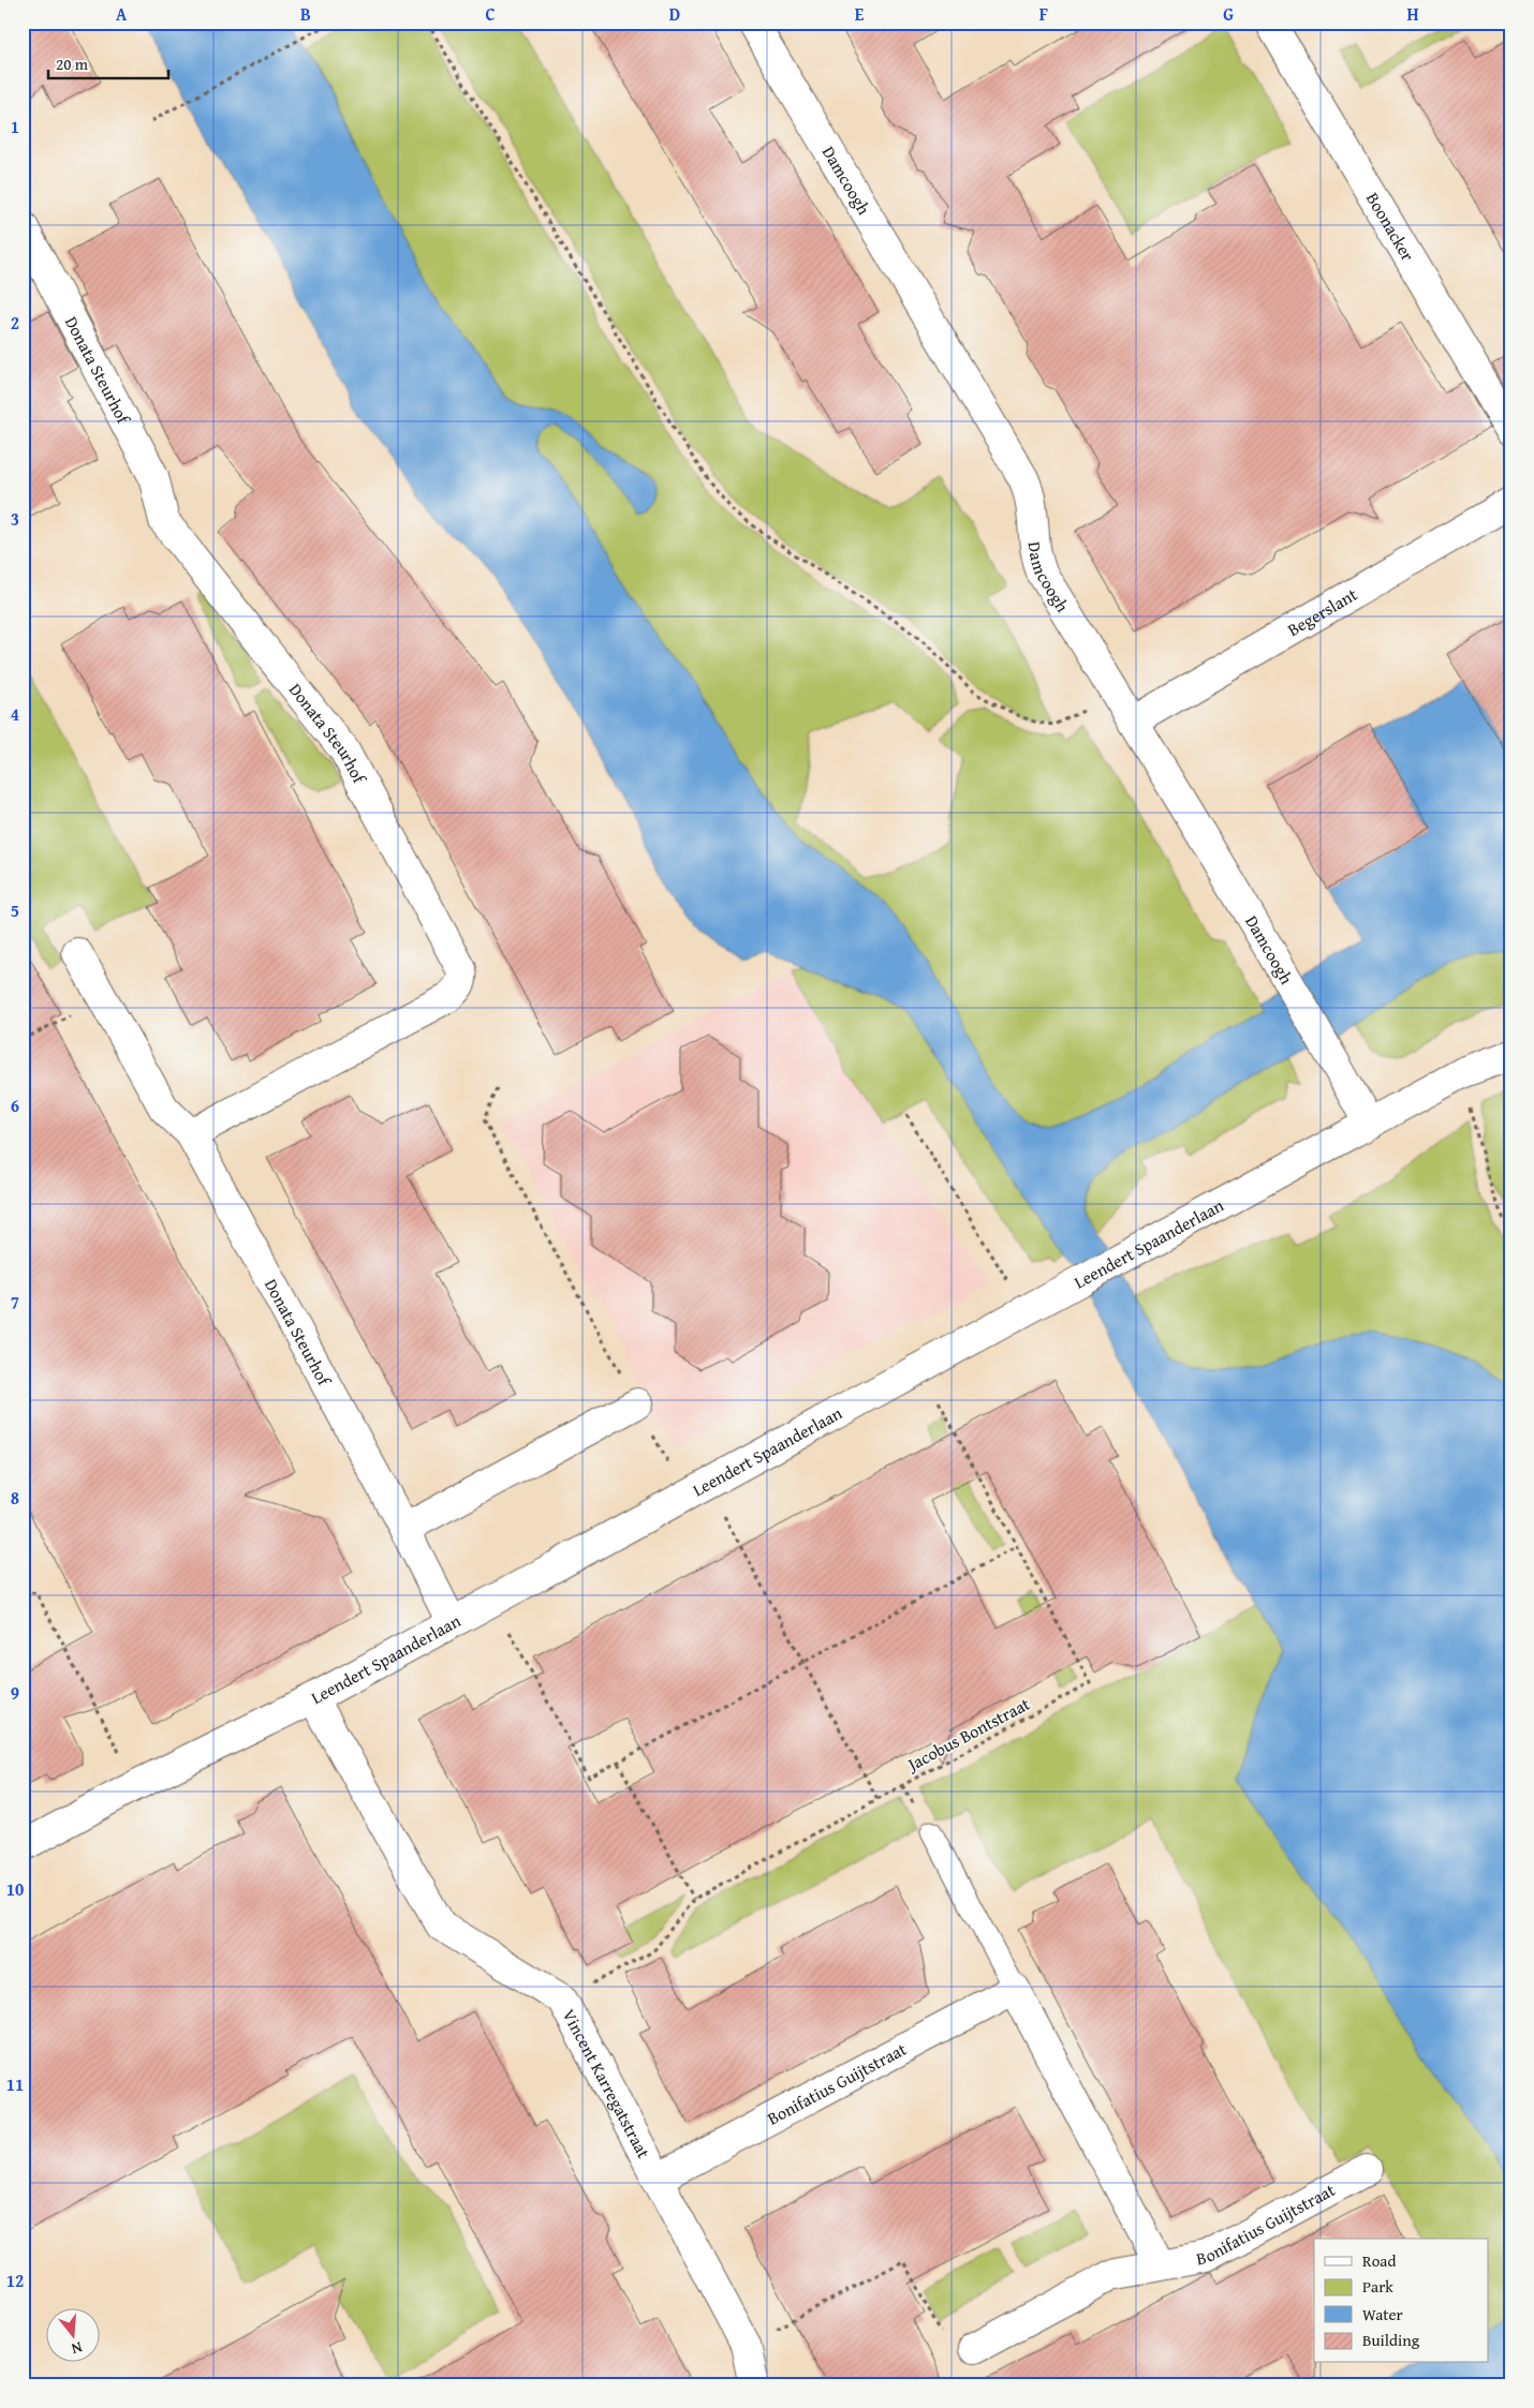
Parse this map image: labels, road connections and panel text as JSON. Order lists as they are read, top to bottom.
{
  "streets": {
    "street": [
      "Damcoogh",
      "Boonacker",
      "Donata Steurhof",
      "Begerslant",
      "Leendert Spaanderlaan",
      "Vincent Karregatstraat",
      "Bonifatius Guijtstraat"
    ],
    "path": ["Jacobus Bontstraat"]
  },
  "crossings": [
    ["Damcoogh", "Begerslant"],
    ["Damcoogh", "Leendert Spaanderlaan"],
    ["Donata Steurhof", "Leendert Spaanderlaan"],
    ["Leendert Spaanderlaan", "Jacobus Bontstraat"],
    ["Leendert Spaanderlaan", "Vincent Karregatstraat"],
    ["Jacobus Bontstraat", "Vincent Karregatstraat"],
    ["Vincent Karregatstraat", "Bonifatius Guijtstraat"]
  ],
  "legend": [
    "Road",
    "Park",
    "Water",
    "Building"
  ],
  "scale_bar": "20 m",
  "north": "bottom",
  "grid": {
    "columns": [
      "A",
      "B",
      "C",
      "D",
      "E",
      "F",
      "G",
      "H"
    ],
    "rows": [
      "1",
      "2",
      "3",
      "4",
      "5",
      "6",
      "7",
      "8",
      "9",
      "10",
      "11",
      "12"
    ]
  }
}
